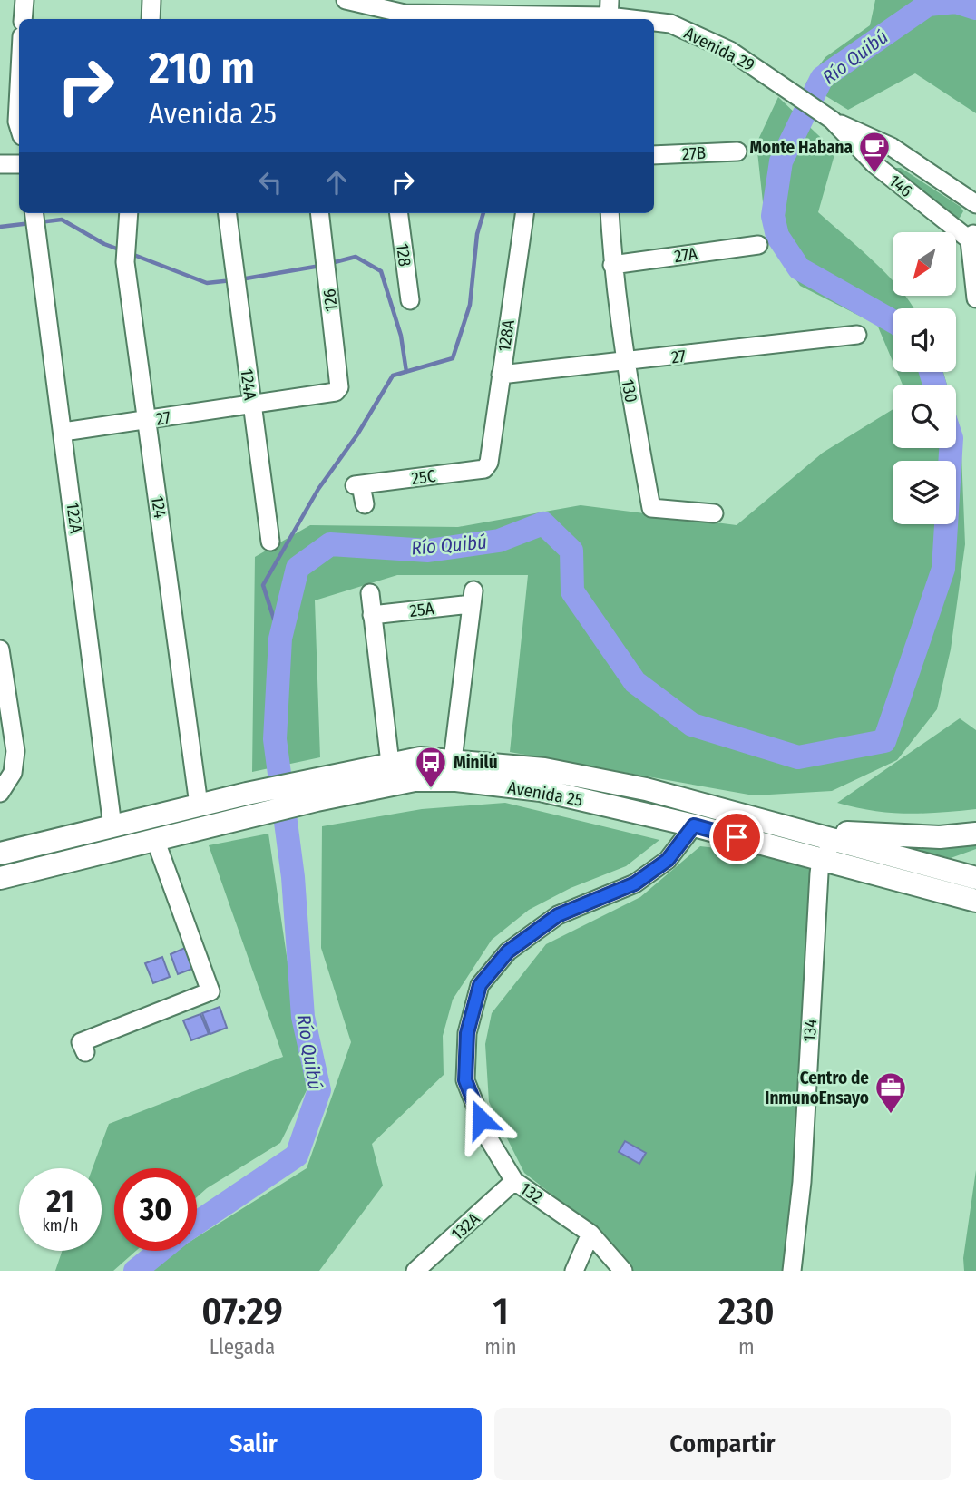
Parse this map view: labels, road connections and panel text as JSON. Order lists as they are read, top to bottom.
{
  "streets": {
    "main road": ["Avenida 25"],
    "street": [
      "Avenida 29",
      "27B",
      "146",
      "128",
      "27A",
      "126",
      "128A",
      "27",
      "124A",
      "130",
      "25C",
      "124",
      "122A",
      "25A",
      "134",
      "132",
      "132A"
    ]
  },
  "crossings": [
    ["Avenida 29", "146"],
    ["27A", "130"],
    ["126", "27"],
    ["128A", "27"],
    ["128A", "25C"],
    ["27", "124A"],
    ["27", "130"],
    ["27", "124"],
    ["27", "122A"],
    ["124", "Avenida 25"],
    ["122A", "Avenida 25"],
    ["25A", "Avenida 25"],
    ["Avenida 25", "134"],
    ["Avenida 25", "132"],
    ["132", "132A"]
  ],
  "water": ["Río Quibú"],
  "places": {
    "cafe": ["Monte Habana"],
    "bus stop": ["Minilú"],
    "office": ["Centro de InmunoEnsayo"]
  },
  "north": "bottom left",
  "page": {
    "turn": ["210 m", "Avenida 25"],
    "speed": "21 km/h",
    "limit": "30",
    "eta": [
      "07:29",
      "Llegada",
      "1",
      "min",
      "230",
      "m"
    ],
    "buttons": ["Salir", "Compartir"]
  }
}
